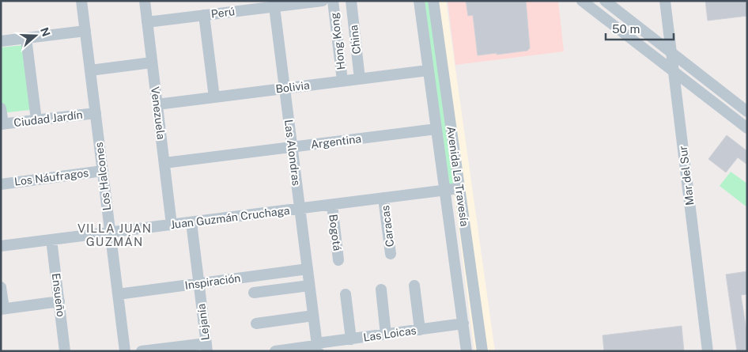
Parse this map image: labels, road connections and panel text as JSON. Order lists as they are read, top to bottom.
{
  "streets": {
    "street": [
      "Perú",
      "China",
      "Hong Kong",
      "Bolivia",
      "Venezuela",
      "Ciudad Jardín",
      "Argentina",
      "Las Alondras",
      "Mar del Sur",
      "Los Halcones",
      "Avenida La Travesía",
      "Los Náufragos",
      "Juan Guzmán Cruchaga",
      "Caracas",
      "Bogotá",
      "Inspiración",
      "Ensueño",
      "Lejanía",
      "Las Loicas"
    ]
  },
  "crossings": [
    ["Perú", "Venezuela"],
    ["Perú", "Las Alondras"],
    ["China", "Bolivia"],
    ["Hong Kong", "Bolivia"],
    ["Bolivia", "Venezuela"],
    ["Bolivia", "Las Alondras"],
    ["Bolivia", "Avenida La Travesía"],
    ["Venezuela", "Argentina"],
    ["Venezuela", "Juan Guzmán Cruchaga"],
    ["Ciudad Jardín", "Los Halcones"],
    ["Argentina", "Las Alondras"],
    ["Argentina", "Avenida La Travesía"],
    ["Las Alondras", "Juan Guzmán Cruchaga"],
    ["Las Alondras", "Inspiración"],
    ["Las Alondras", "Las Loicas"],
    ["Los Halcones", "Los Náufragos"],
    ["Los Halcones", "Juan Guzmán Cruchaga"],
    ["Los Halcones", "Inspiración"],
    ["Avenida La Travesía", "Juan Guzmán Cruchaga"],
    ["Avenida La Travesía", "Las Loicas"],
    ["Juan Guzmán Cruchaga", "Caracas"],
    ["Juan Guzmán Cruchaga", "Bogotá"],
    ["Juan Guzmán Cruchaga", "Ensueño"],
    ["Juan Guzmán Cruchaga", "Lejanía"],
    ["Inspiración", "Lejanía"]
  ],
  "districts": ["VILLA JUAN GUZMÁN"],
  "scale_bar": "50 m",
  "north": "right"
}
